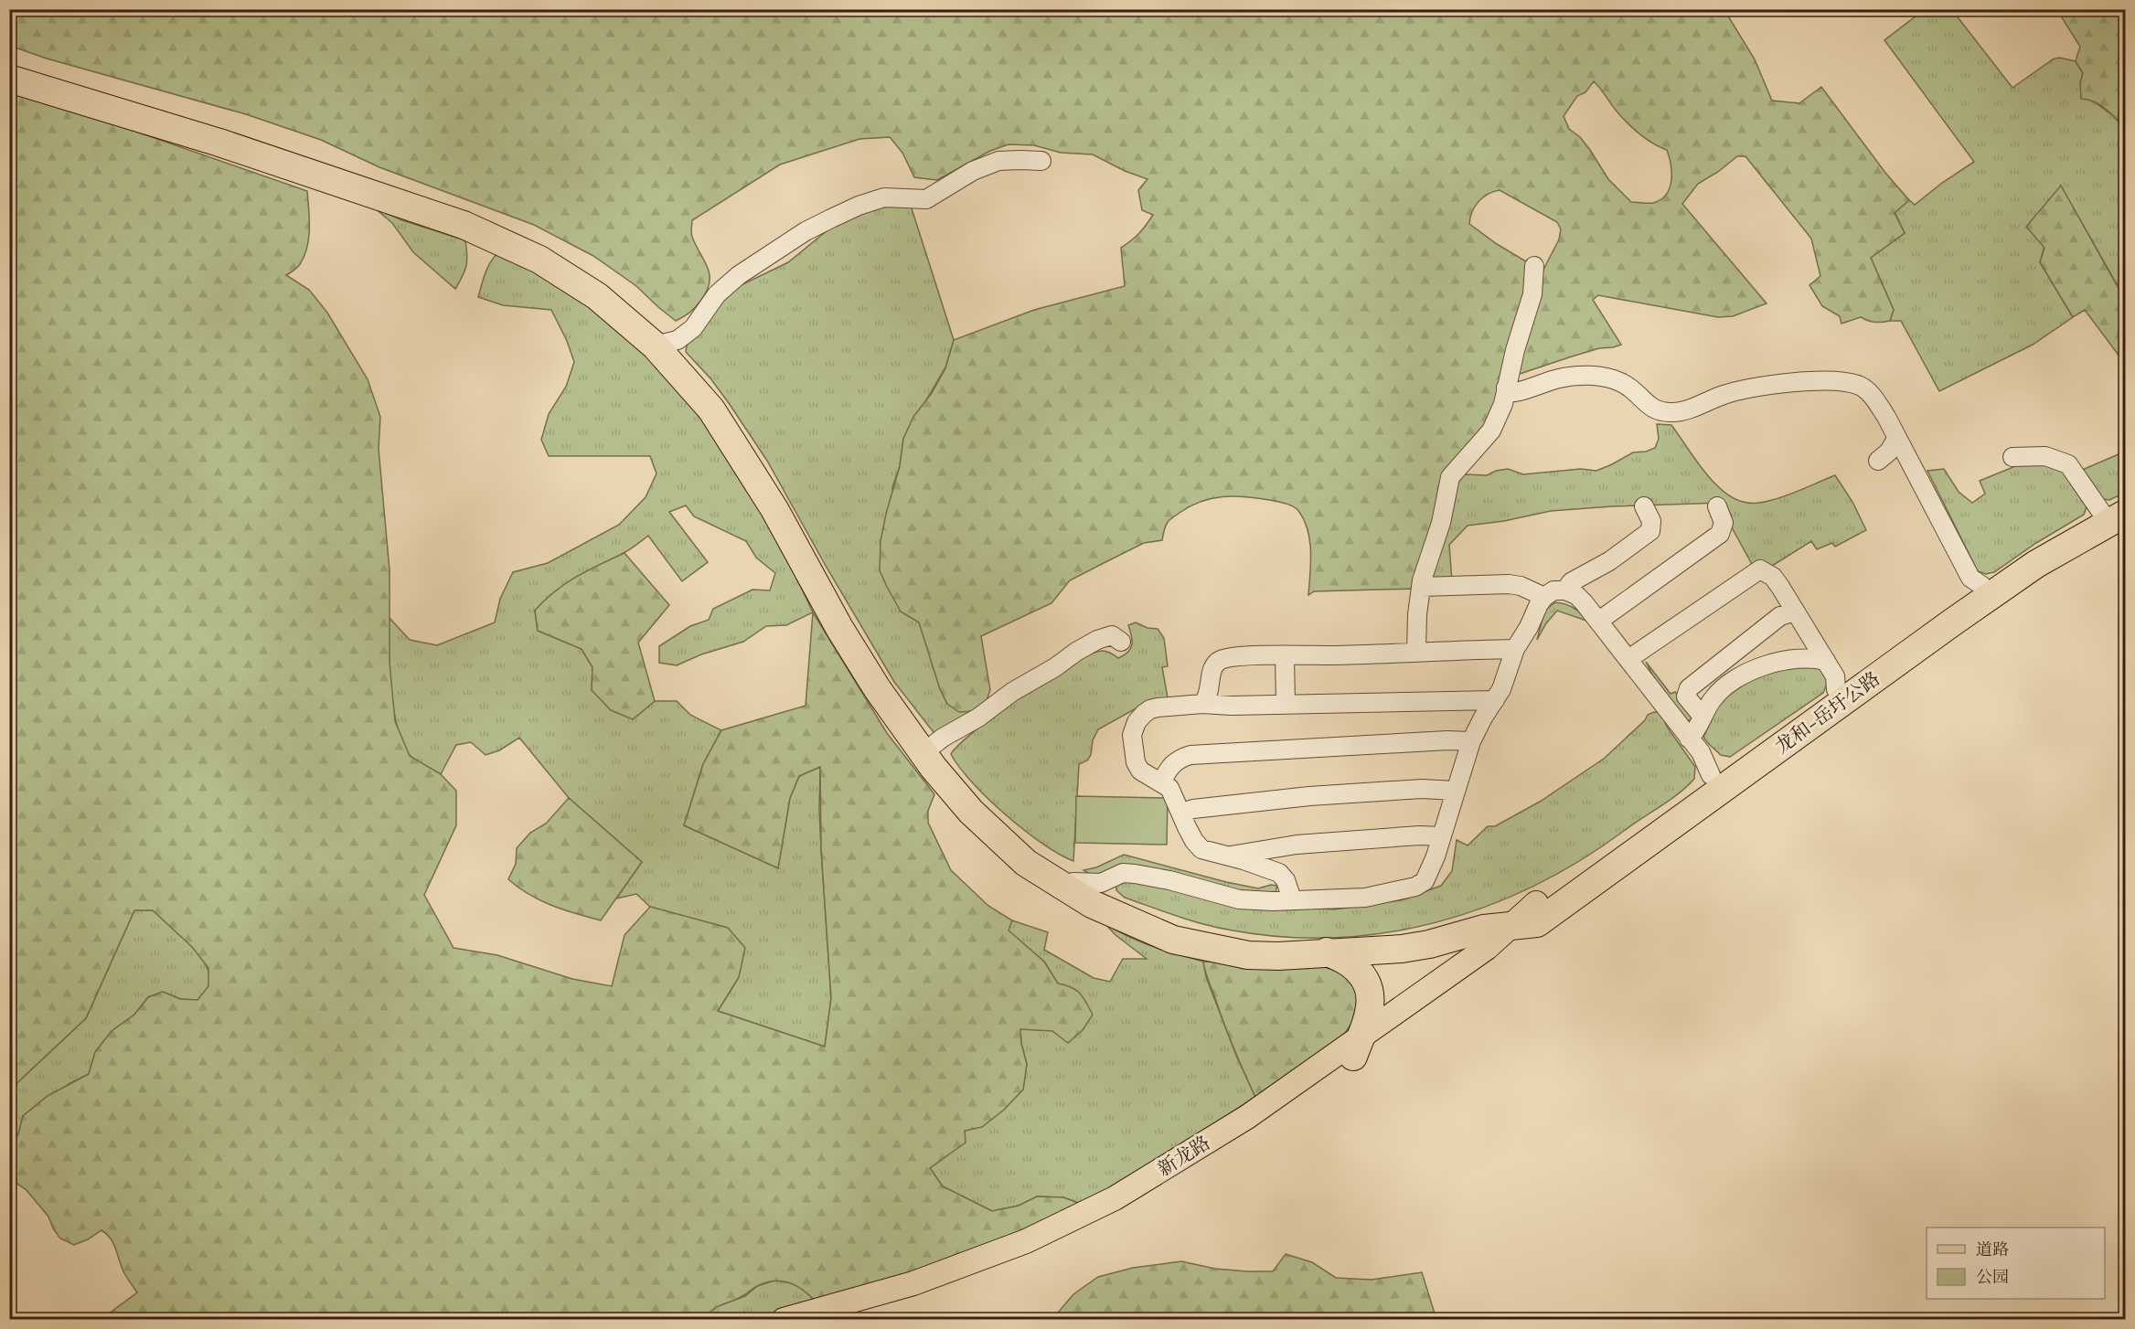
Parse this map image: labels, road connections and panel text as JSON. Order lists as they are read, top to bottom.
{
  "streets": {
    "highway": ["龙和-岳圩公路"],
    "main road": ["新龙路"]
  },
  "crossings": [
    ["龙和-岳圩公路", "新龙路"]
  ],
  "legend": ["道路", "公园"]
}
